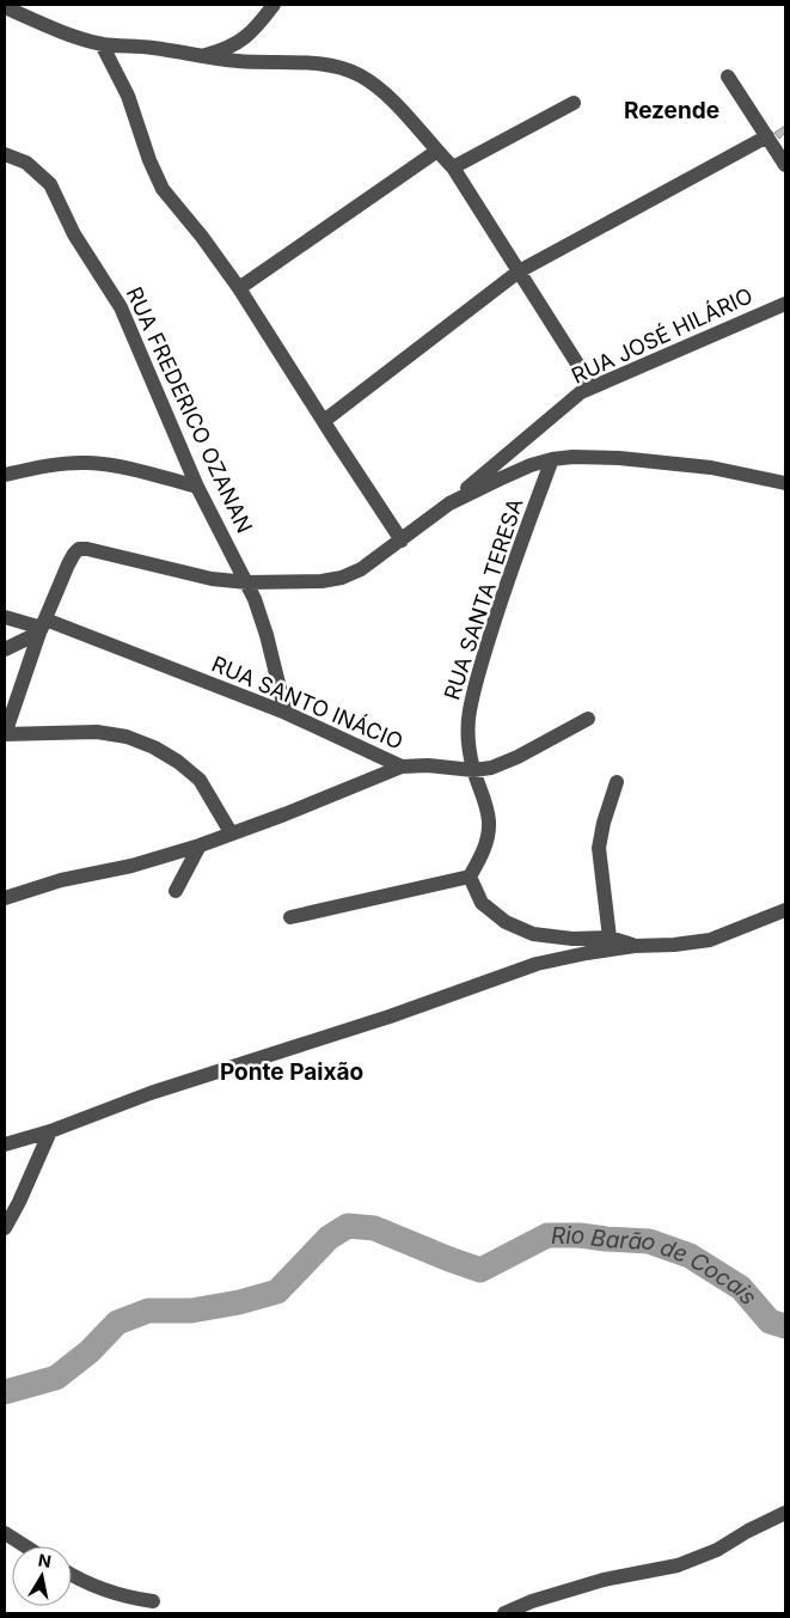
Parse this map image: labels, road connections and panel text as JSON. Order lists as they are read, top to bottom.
{
  "streets": {
    "street": [
      "RUA JOSÉ HILÁRIO",
      "RUA FREDERICO OZANAN",
      "RUA SANTA TERESA",
      "RUA SANTO INÁCIO"
    ]
  },
  "crossings": [
    ["RUA FREDERICO OZANAN", "RUA SANTO INÁCIO"],
    ["RUA SANTA TERESA", "RUA SANTO INÁCIO"]
  ],
  "districts": ["Rezende", "Ponte Paixão"],
  "water": ["Rio Barão de Cocais"],
  "north": "top"
}
